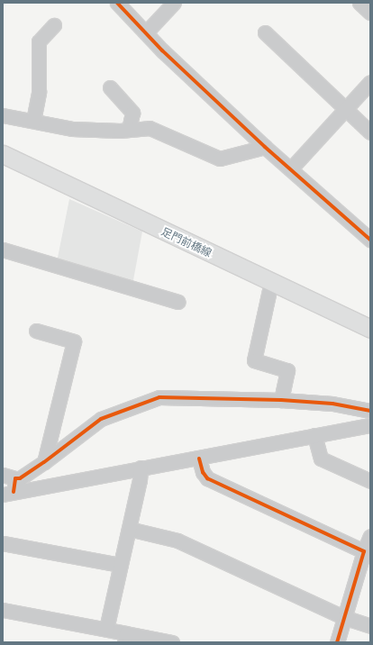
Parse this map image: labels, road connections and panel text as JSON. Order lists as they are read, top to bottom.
{
  "streets": {
    "main road": ["足門前橋線"]
  }
}
